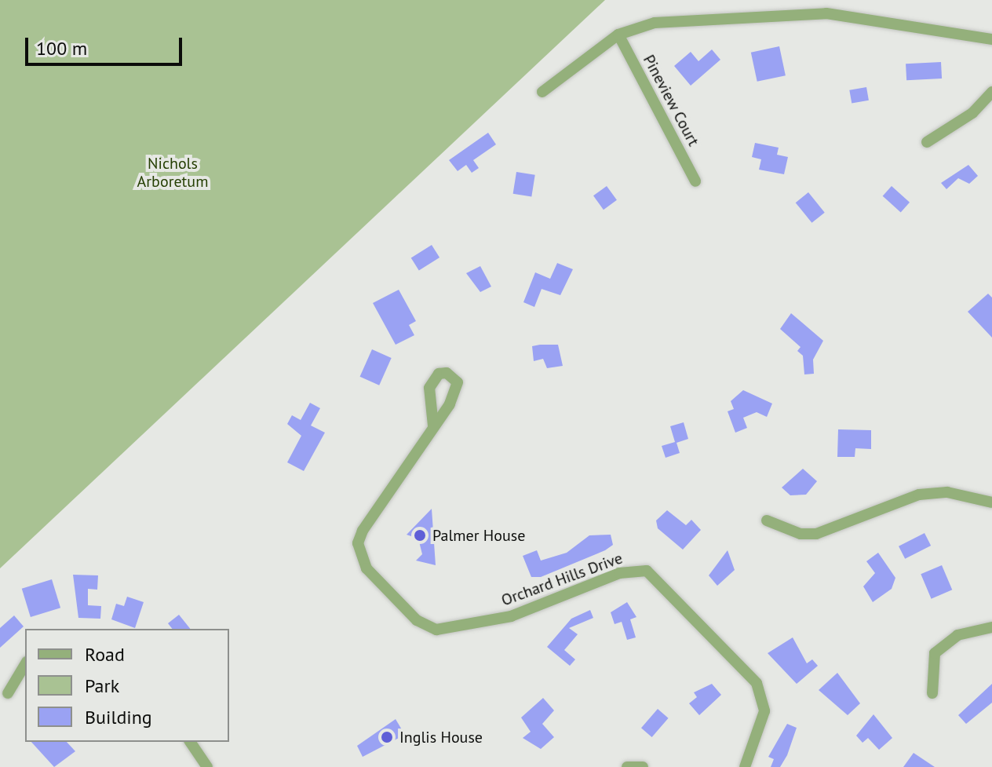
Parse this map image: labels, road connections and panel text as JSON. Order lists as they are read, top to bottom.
{
  "streets": {
    "street": ["Pineview Court", "Orchard Hills Drive"]
  },
  "parks": ["Nichols Arboretum"],
  "places": ["Palmer House", "Inglis House"],
  "legend": ["Road", "Park", "Building"],
  "scale_bar": "100 m"
}
